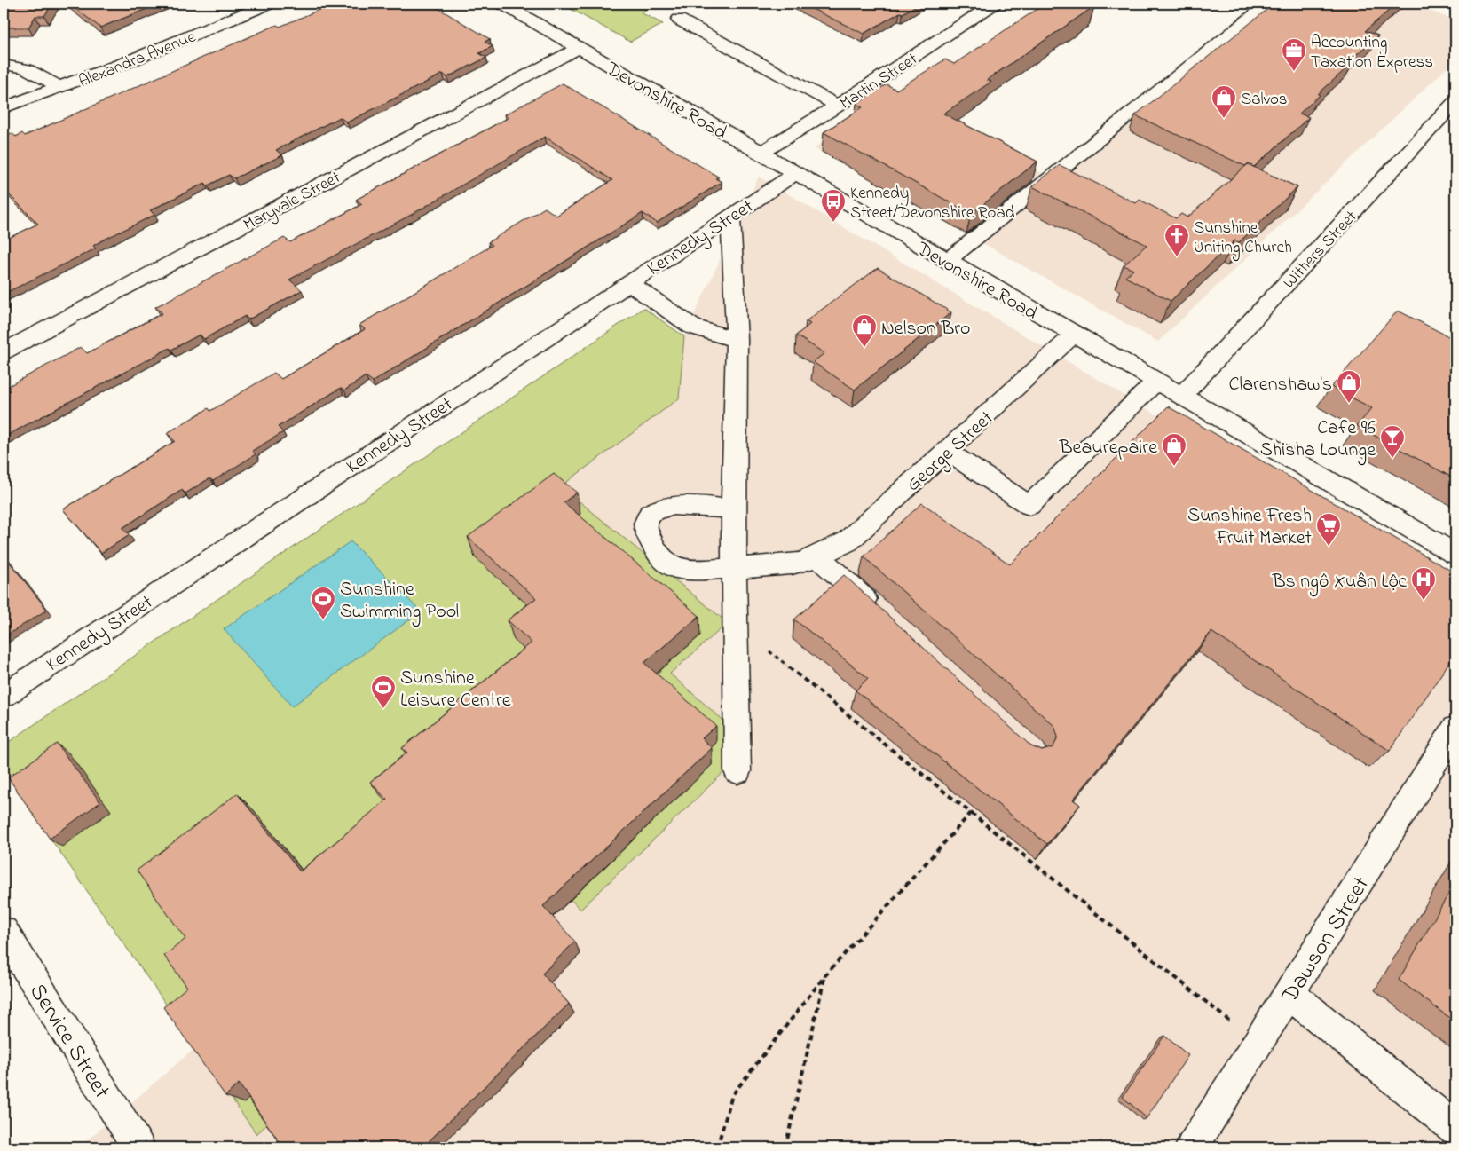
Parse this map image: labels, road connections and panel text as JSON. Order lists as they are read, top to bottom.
{
  "streets": {
    "street": [
      "Alexandra Avenue",
      "Martin Street",
      "Devonshire Road",
      "Maryvale Street",
      "Kennedy Street",
      "Withers Street",
      "George Street",
      "Dawson Street",
      "Service Street"
    ]
  },
  "crossings": [
    ["Martin Street", "Devonshire Road"],
    ["Devonshire Road", "Maryvale Street"],
    ["Devonshire Road", "Kennedy Street"],
    ["Devonshire Road", "Withers Street"],
    ["Devonshire Road", "George Street"]
  ],
  "places": {
    "office": ["Accounting Taxation Express"],
    "shop": [
      "Salvos",
      "Nelson Bro",
      "Clarenshaw's",
      "Beaurepaire"
    ],
    "bus stop": ["Kennedy Street/Devonshire Road"],
    "church": ["Sunshine Uniting Church"],
    "bar": ["Cafe 96 Shisha Lounge"],
    "supermarket": ["Sunshine Fresh Fruit Market"],
    "hospital": ["Bs ngô Xuân Lộc"],
    "sports": ["Sunshine Swimming Pool", "Sunshine Leisure Centre"]
  }
}
